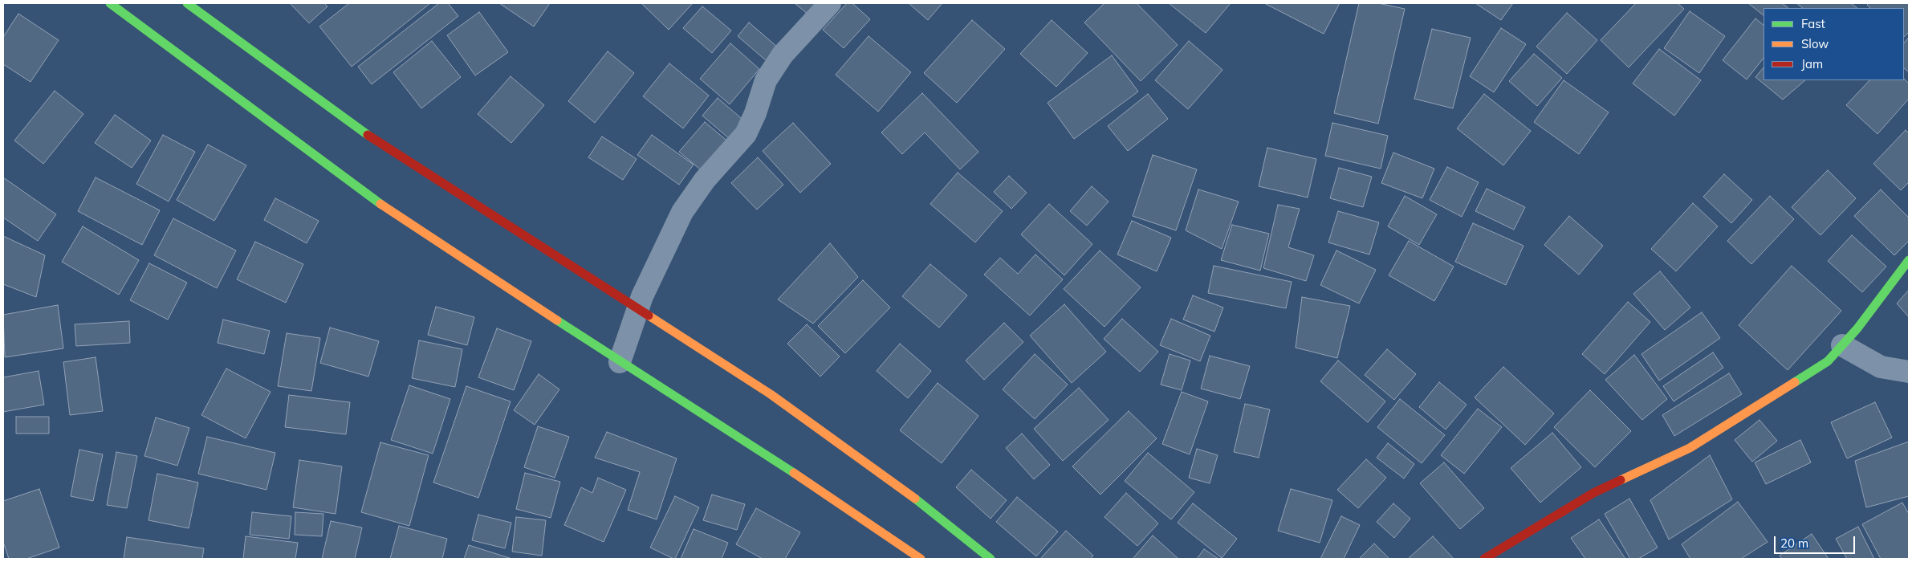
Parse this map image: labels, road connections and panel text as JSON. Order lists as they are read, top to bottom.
{
  "legend": ["Fast", "Slow", "Jam"],
  "scale_bar": "20 m"
}
